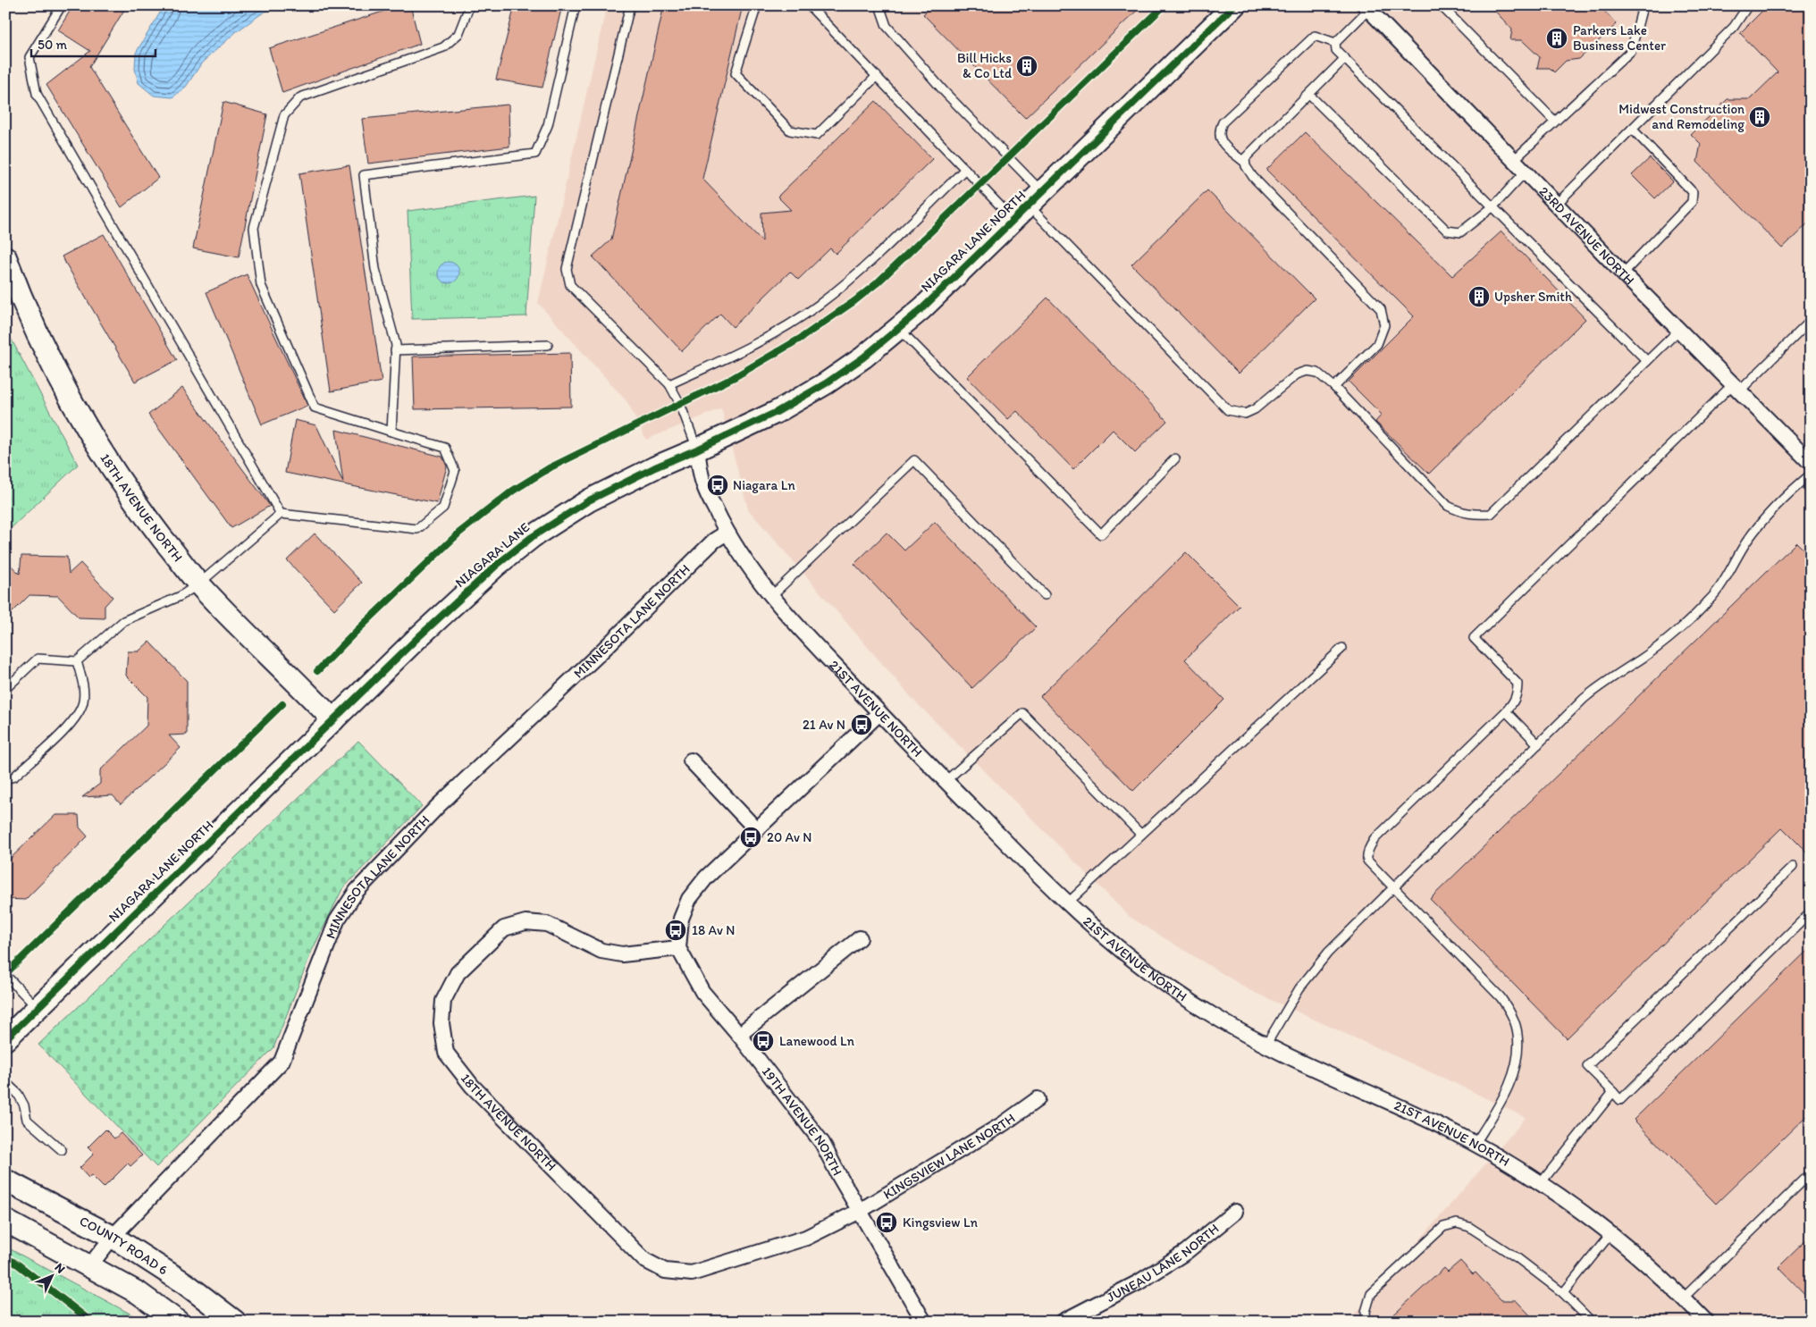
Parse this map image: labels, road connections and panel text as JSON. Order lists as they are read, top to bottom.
{
  "streets": {
    "street": [
      "23RD AVENUE NORTH",
      "NIAGARA LANE NORTH",
      "18TH AVENUE NORTH",
      "NIAGARA LANE",
      "MINNESOTA LANE NORTH",
      "21ST AVENUE NORTH",
      "19TH AVENUE NORTH",
      "KINGSVIEW LANE NORTH",
      "COUNTY ROAD 6",
      "JUNEAU LANE NORTH"
    ]
  },
  "crossings": [
    ["NIAGARA LANE NORTH", "18TH AVENUE NORTH"],
    ["NIAGARA LANE NORTH", "NIAGARA LANE"],
    ["NIAGARA LANE NORTH", "21ST AVENUE NORTH"],
    ["18TH AVENUE NORTH", "NIAGARA LANE"],
    ["18TH AVENUE NORTH", "19TH AVENUE NORTH"],
    ["18TH AVENUE NORTH", "KINGSVIEW LANE NORTH"],
    ["NIAGARA LANE", "21ST AVENUE NORTH"],
    ["MINNESOTA LANE NORTH", "21ST AVENUE NORTH"],
    ["MINNESOTA LANE NORTH", "COUNTY ROAD 6"],
    ["19TH AVENUE NORTH", "KINGSVIEW LANE NORTH"]
  ],
  "places": {
    "building": [
      "Parkers Lake Business Center",
      "Bill Hicks & Co Ltd",
      "Midwest Construction and Remodeling",
      "Upsher Smith"
    ],
    "bus stop": [
      "Niagara Ln",
      "21 Av N",
      "20 Av N",
      "18 Av N",
      "Lanewood Ln",
      "Kingsview Ln"
    ]
  },
  "scale_bar": "50 m",
  "north": "top right"
}
